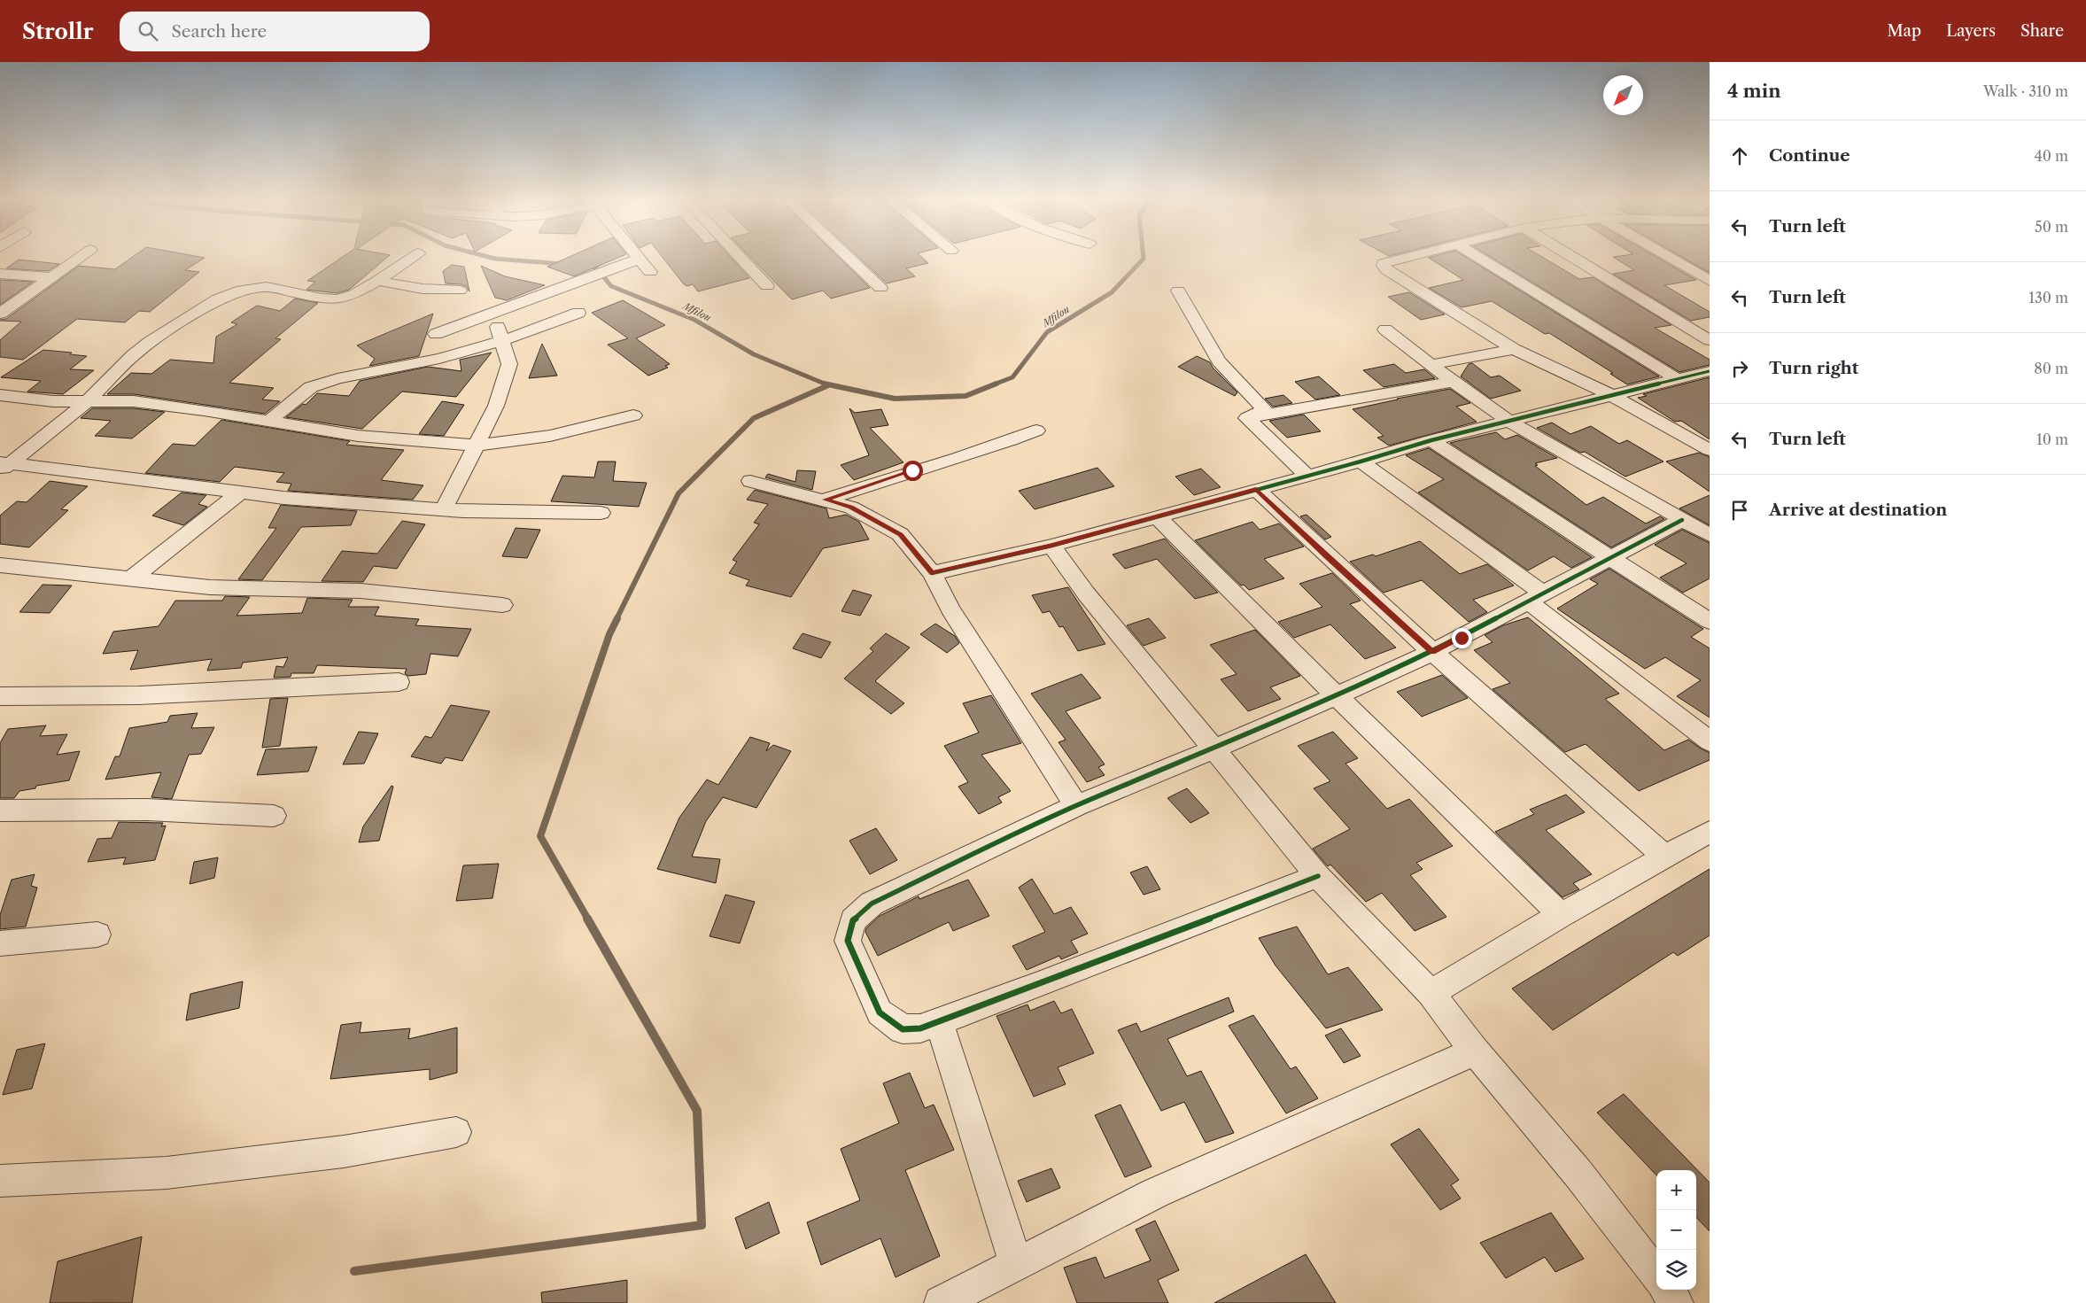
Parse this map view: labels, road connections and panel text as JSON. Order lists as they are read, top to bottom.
{
  "water": ["Mfilou"],
  "north": "bottom left",
  "page": {
    "header": "Strollr",
    "search": "Search here",
    "nav": ["Map", "Layers", "Share"],
    "heading": ["4 min", "Walk · 310 m"],
    "list": [
      ["Continue", "40 m"],
      ["Turn left", "50 m"],
      ["Turn left", "130 m"],
      ["Turn right", "80 m"],
      ["Turn left", "10 m"],
      "Arrive at destination"
    ],
    "map_buttons": ["+", "−"]
  }
}
